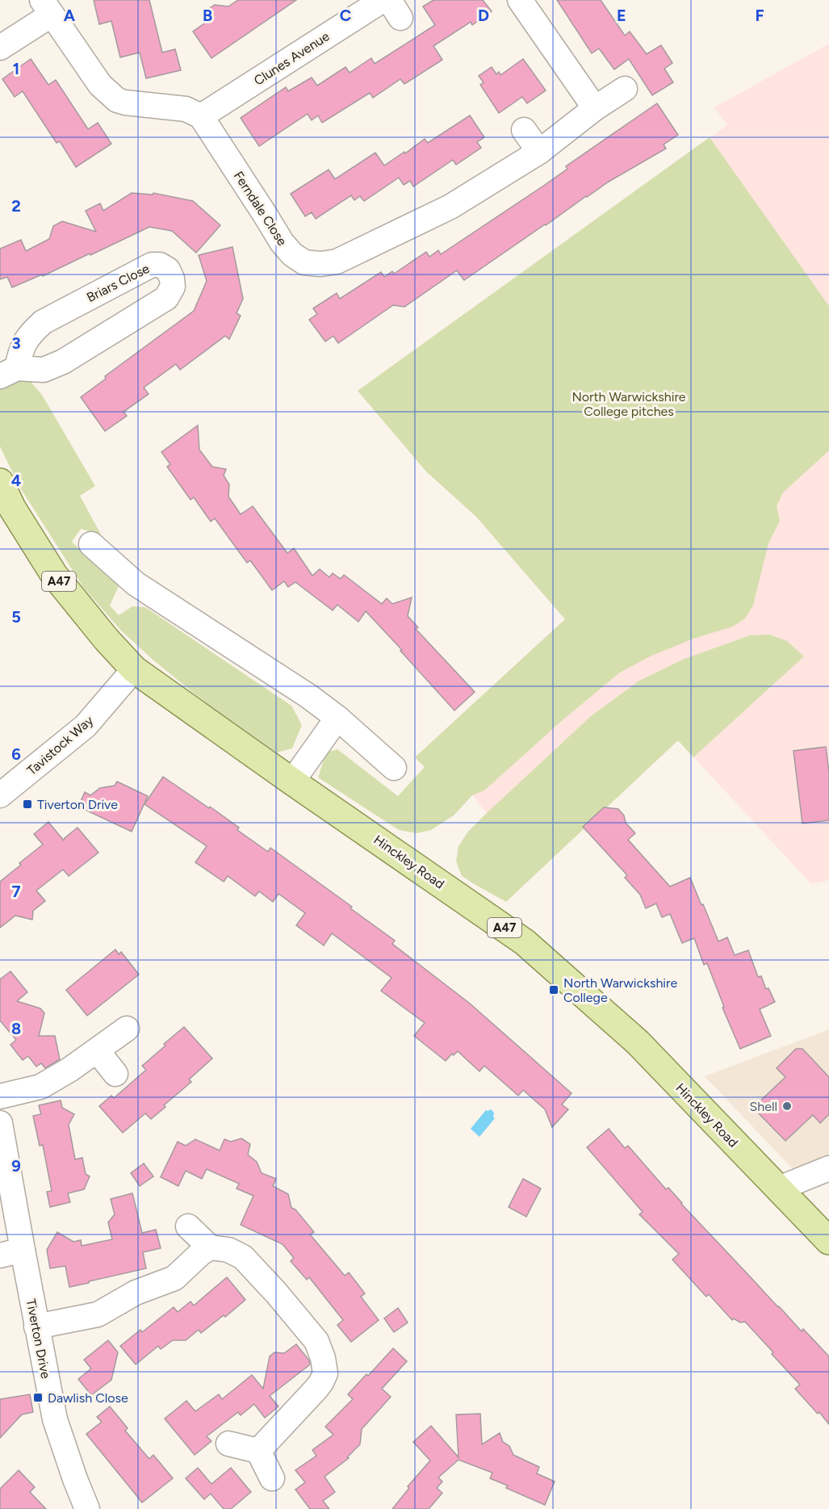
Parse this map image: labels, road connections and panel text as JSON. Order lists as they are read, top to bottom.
{
  "streets": {
    "main road": ["A47", "Hinckley Road"],
    "street": [
      "Clunes Avenue",
      "Ferndale Close",
      "Briars Close",
      "Tavistock Way",
      "Tiverton Drive"
    ]
  },
  "crossings": [
    ["Clunes Avenue", "Ferndale Close"],
    ["Tavistock Way", "Hinckley Road"]
  ],
  "parks": ["North Warwickshire College pitches"],
  "places": {
    "transit": ["Tiverton Drive", "North Warwickshire College", "Dawlish Close"],
    "other": ["Shell"]
  },
  "grid": {
    "columns": [
      "A",
      "B",
      "C",
      "D",
      "E",
      "F"
    ],
    "rows": [
      "1",
      "2",
      "3",
      "4",
      "5",
      "6",
      "7",
      "8",
      "9"
    ]
  }
}
